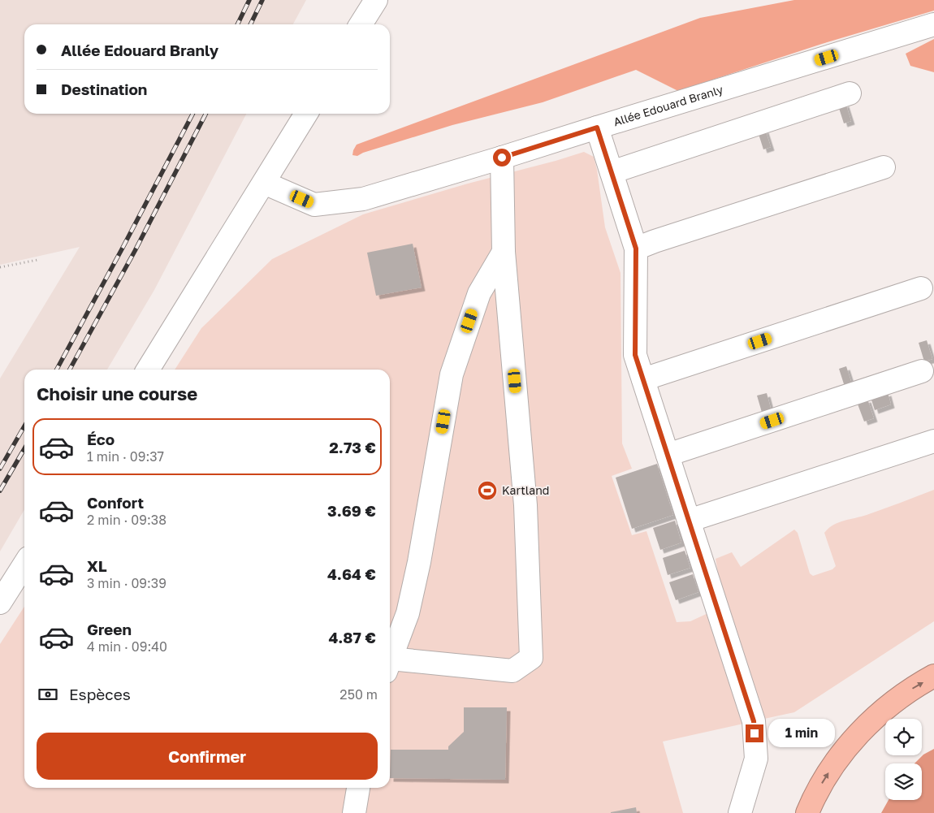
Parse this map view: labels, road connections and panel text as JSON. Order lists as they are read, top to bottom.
{
  "streets": {
    "street": ["Allée Edouard Branly"]
  },
  "places": {
    "sports": ["Kartland"]
  },
  "page": {
    "banner": ["Allée Edouard Branly", "Destination"],
    "heading": "Choisir une course",
    "list": [
      {
        "name": "Éco",
        "note": "1 min · 09:37",
        "value": "2.73 €"
      },
      {
        "name": "Confort",
        "note": "2 min · 09:38",
        "value": "3.69 €"
      },
      {
        "name": "XL",
        "note": "3 min · 09:39",
        "value": "4.64 €"
      },
      {
        "name": "Green",
        "note": "4 min · 09:40",
        "value": "4.87 €"
      }
    ],
    "pay": ["Espèces", "250 m"],
    "bubble": "1 min",
    "buttons": "Confirmer"
  }
}
